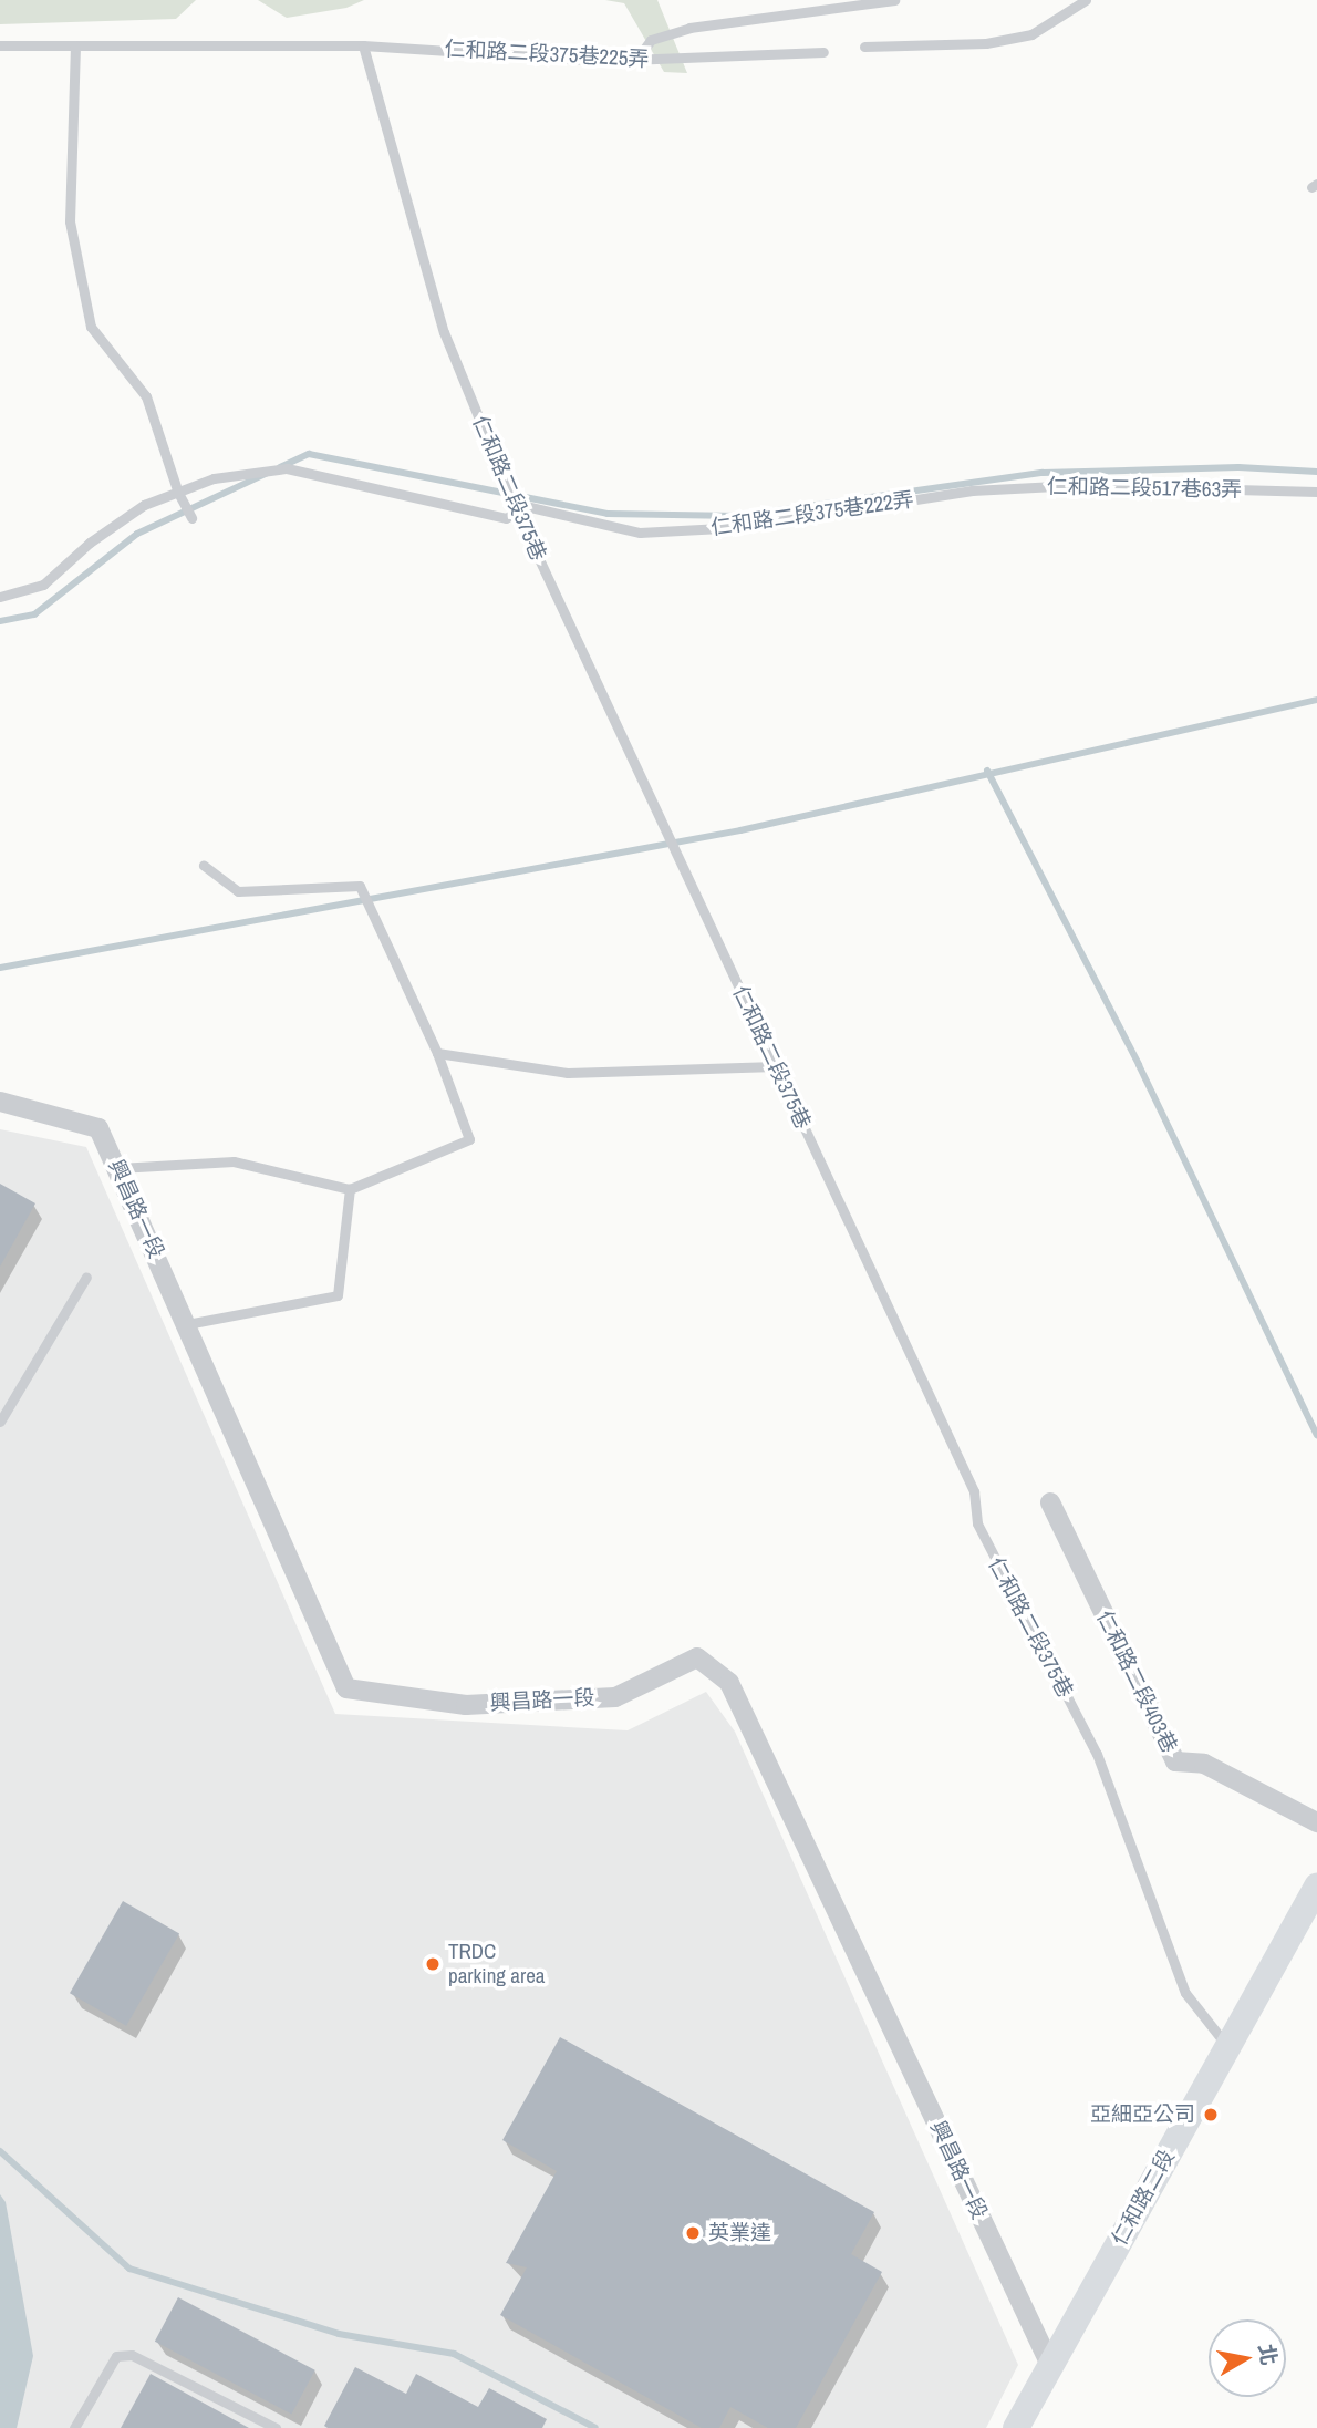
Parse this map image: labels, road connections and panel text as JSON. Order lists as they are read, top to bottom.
{
  "streets": {
    "main road": ["仁和路二段"],
    "street": ["興昌路一段", "仁和路二段403巷"],
    "lane": [
      "仁和路二段375巷225弄",
      "仁和路二段375巷",
      "仁和路二段517巷63弄",
      "仁和路二段375巷222弄"
    ]
  },
  "crossings": [
    ["仁和路二段375巷225弄", "仁和路二段375巷"],
    ["仁和路二段375巷", "仁和路二段375巷222弄"],
    ["仁和路二段375巷", "仁和路二段"],
    ["仁和路二段517巷63弄", "仁和路二段375巷222弄"],
    ["興昌路一段", "仁和路二段"]
  ],
  "places": ["TRDC parking area", "亞細亞公司", "英業達"],
  "north": "right"
}
